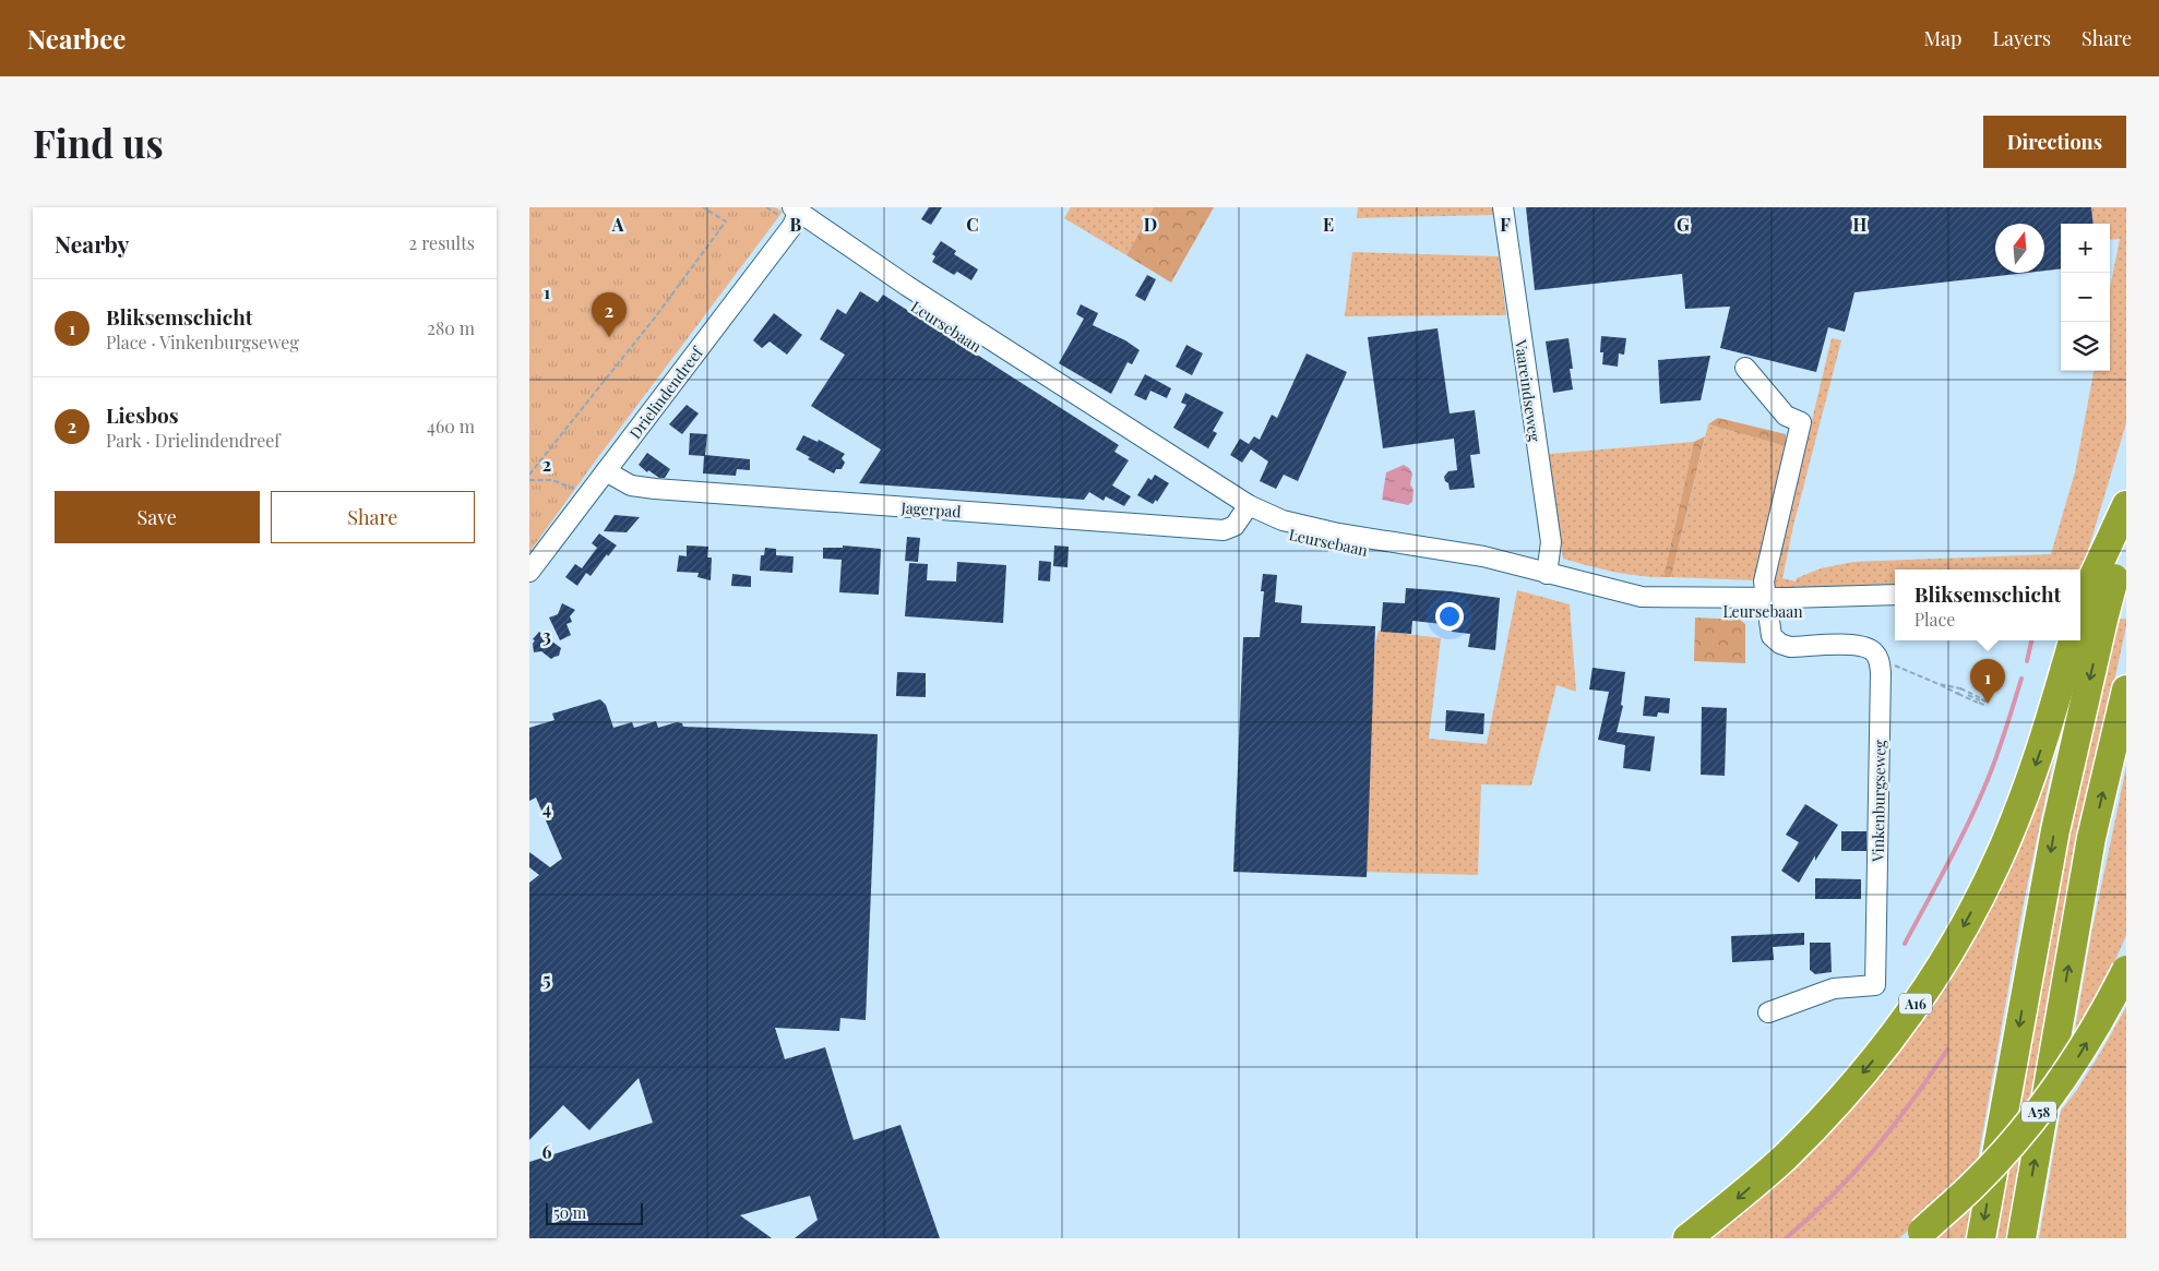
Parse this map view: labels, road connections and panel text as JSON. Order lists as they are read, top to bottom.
{
  "streets": {
    "highway": ["A16", "A58"],
    "street": [
      "Leursebaan",
      "Vaareindseweg",
      "Drielindendreef",
      "Jagerpad",
      "Vinkenburgseweg"
    ]
  },
  "crossings": [
    ["Leursebaan", "Vaareindseweg"],
    ["Leursebaan", "Drielindendreef"],
    ["Leursebaan", "Jagerpad"],
    ["Drielindendreef", "Jagerpad"]
  ],
  "scale_bar": "50 m",
  "north": "top",
  "page": {
    "header": "Nearbee",
    "nav": ["Map", "Layers", "Share"],
    "buttons": [
      "Directions",
      ["Save", "Share"]
    ],
    "title": "Find us",
    "heading": ["Nearby", "2 results"],
    "map_buttons": ["+", "−"],
    "list": [
      {
        "mark": "1",
        "name": "Bliksemschicht",
        "note": "Place · Vinkenburgseweg",
        "value": "280 m"
      },
      {
        "mark": "2",
        "name": "Liesbos",
        "note": "Park · Drielindendreef",
        "value": "460 m"
      }
    ],
    "pins": ["2", "1"],
    "popup": ["Bliksemschicht", "Place"],
    "scale": "50 m"
  },
  "grid": {
    "columns": [
      "A",
      "B",
      "C",
      "D",
      "E",
      "F",
      "G",
      "H"
    ],
    "rows": [
      "1",
      "2",
      "3",
      "4",
      "5",
      "6"
    ]
  }
}
